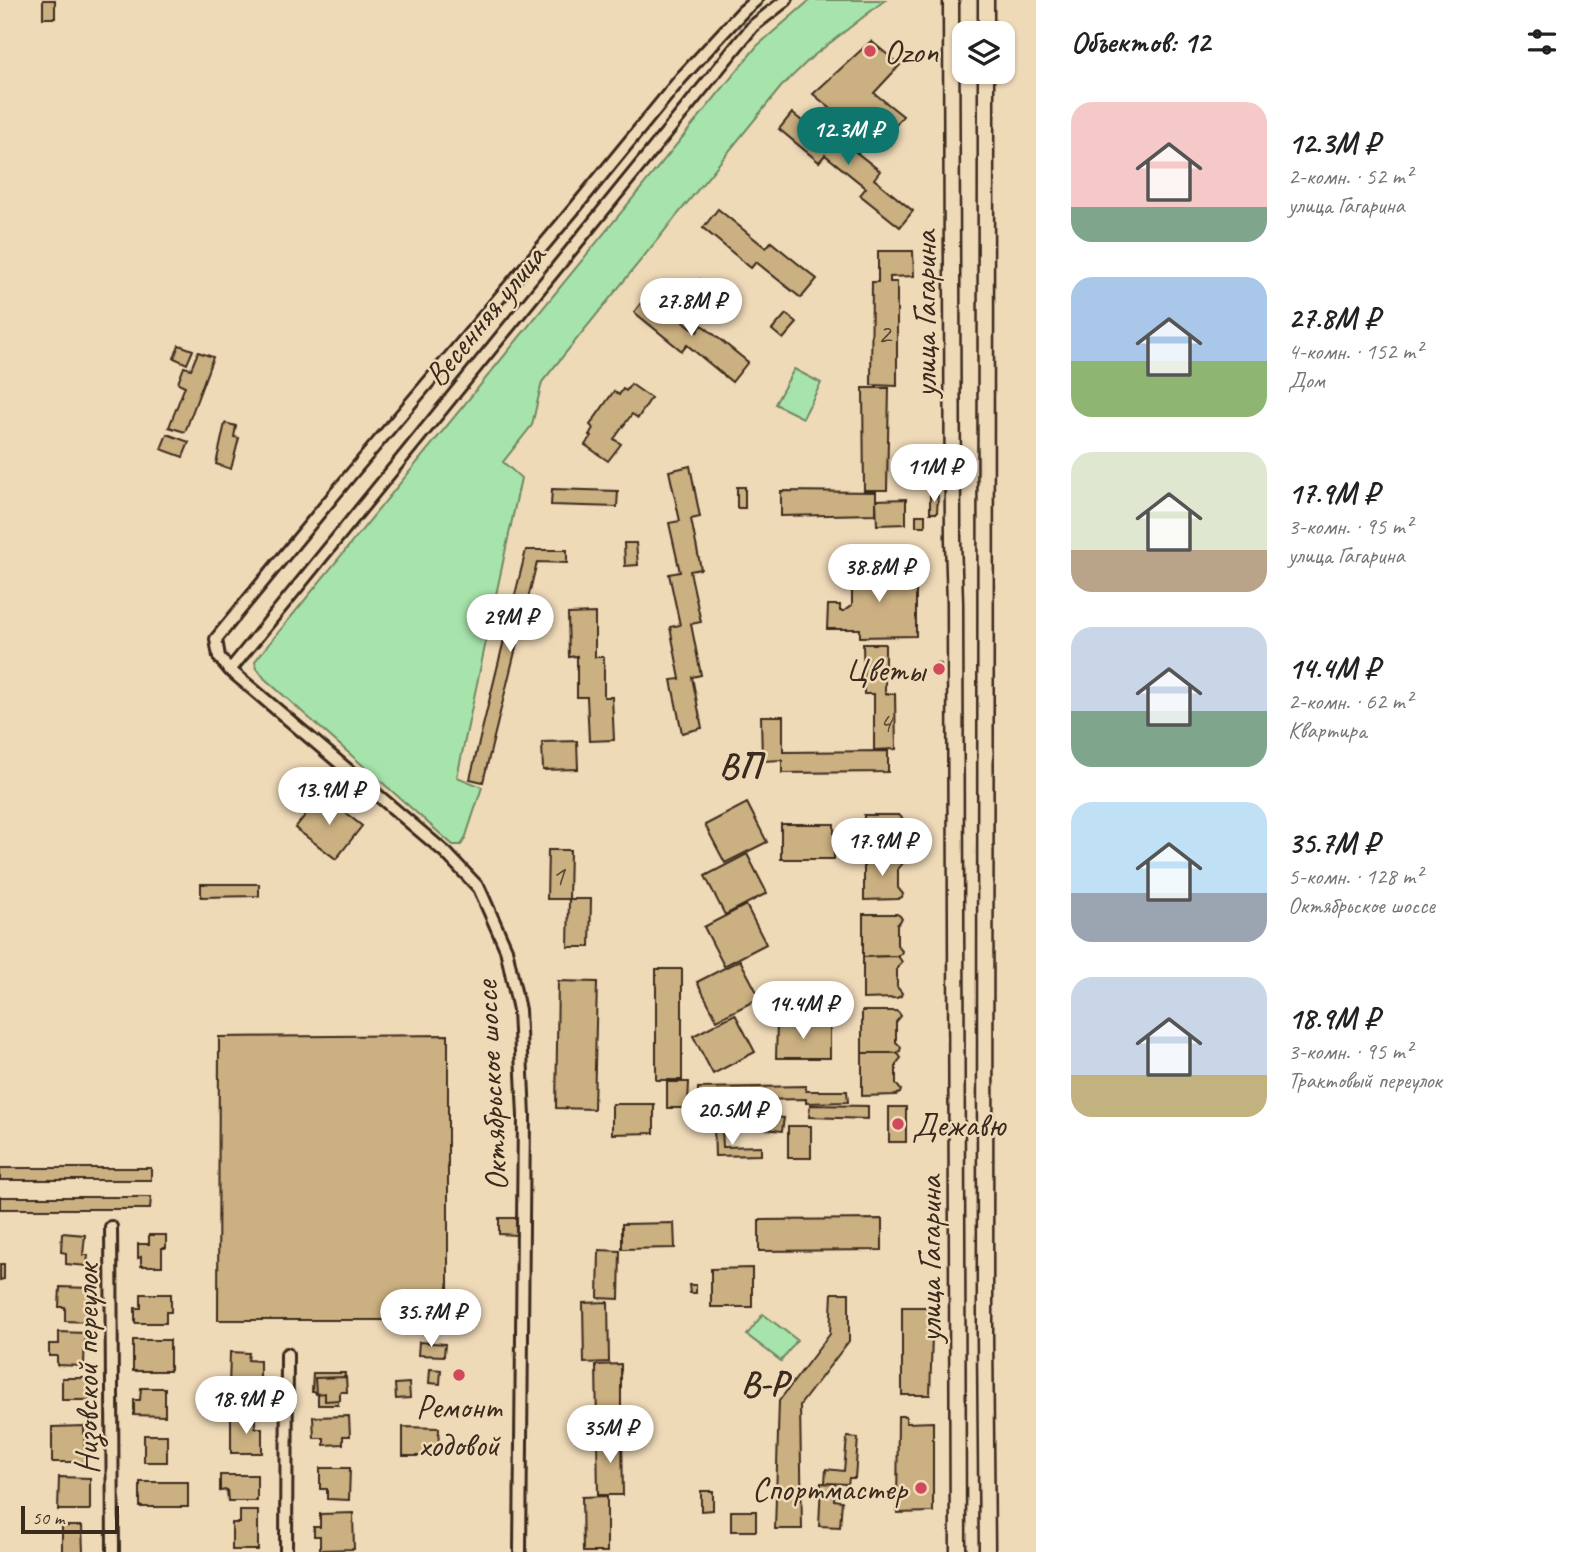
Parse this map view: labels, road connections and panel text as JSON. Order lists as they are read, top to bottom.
{
  "streets": {
    "street": [
      "улица Гагарина",
      "Весенняя улица",
      "Октябрьское шоссе",
      "Низовской переулок"
    ]
  },
  "crossings": [
    ["Весенняя улица", "Октябрьское шоссе"]
  ],
  "districts": ["ВП", "В-Р"],
  "places": [
    "Ozon",
    "Цветы",
    "Дежавю",
    "Ремонт ходовой",
    "Спортмастер"
  ],
  "house_numbers": ["2", "4", "1"],
  "scale_bar": "50 m",
  "page": {
    "heading": "Объектов: 12",
    "list": [
      {
        "name": "12.3M ₽",
        "note": "2-комн. · 52 m² · улица Гагарина"
      },
      {
        "name": "27.8M ₽",
        "note": "4-комн. · 152 m² · Дом"
      },
      {
        "name": "17.9M ₽",
        "note": "3-комн. · 95 m² · улица Гагарина"
      },
      {
        "name": "14.4M ₽",
        "note": "2-комн. · 62 m² · Квартира"
      },
      {
        "name": "35.7M ₽",
        "note": "5-комн. · 128 m² · Октябрьское шоссе"
      },
      {
        "name": "18.9M ₽",
        "note": "3-комн. · 95 m² · Трактовый переулок"
      }
    ],
    "price": [
      "12.3M ₽",
      "27.8M ₽",
      "11M ₽",
      "38.8M ₽",
      "29M ₽",
      "13.9M ₽",
      "17.9M ₽",
      "14.4M ₽",
      "20.5M ₽",
      "35.7M ₽",
      "18.9M ₽",
      "35M ₽"
    ],
    "scale": "50 m"
  }
}
